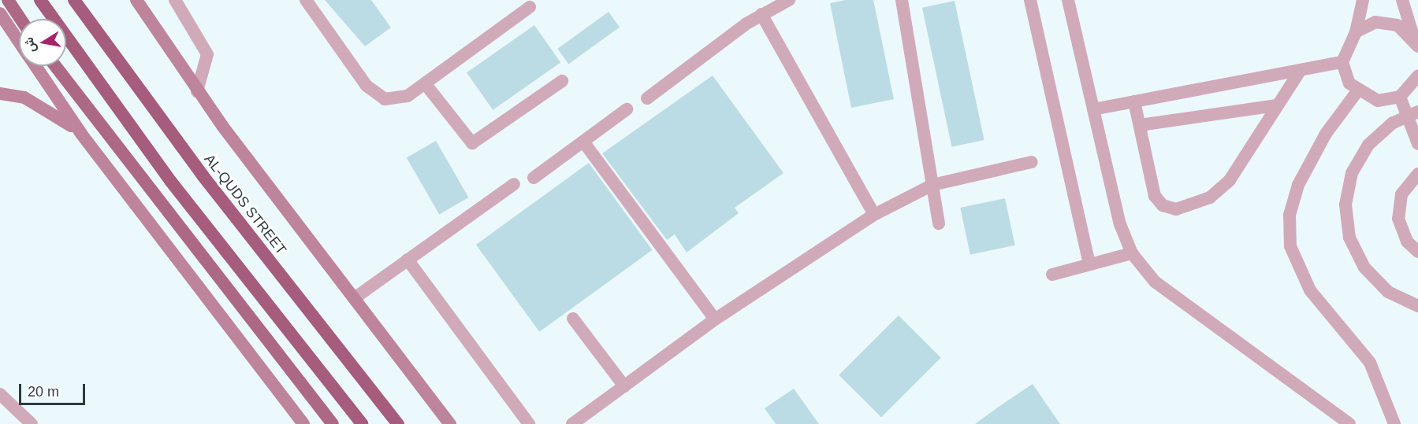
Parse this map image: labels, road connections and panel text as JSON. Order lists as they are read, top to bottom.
{
  "streets": {
    "highway": ["AL-QUDS STREET"]
  },
  "scale_bar": "20 m",
  "north": "left"
}
